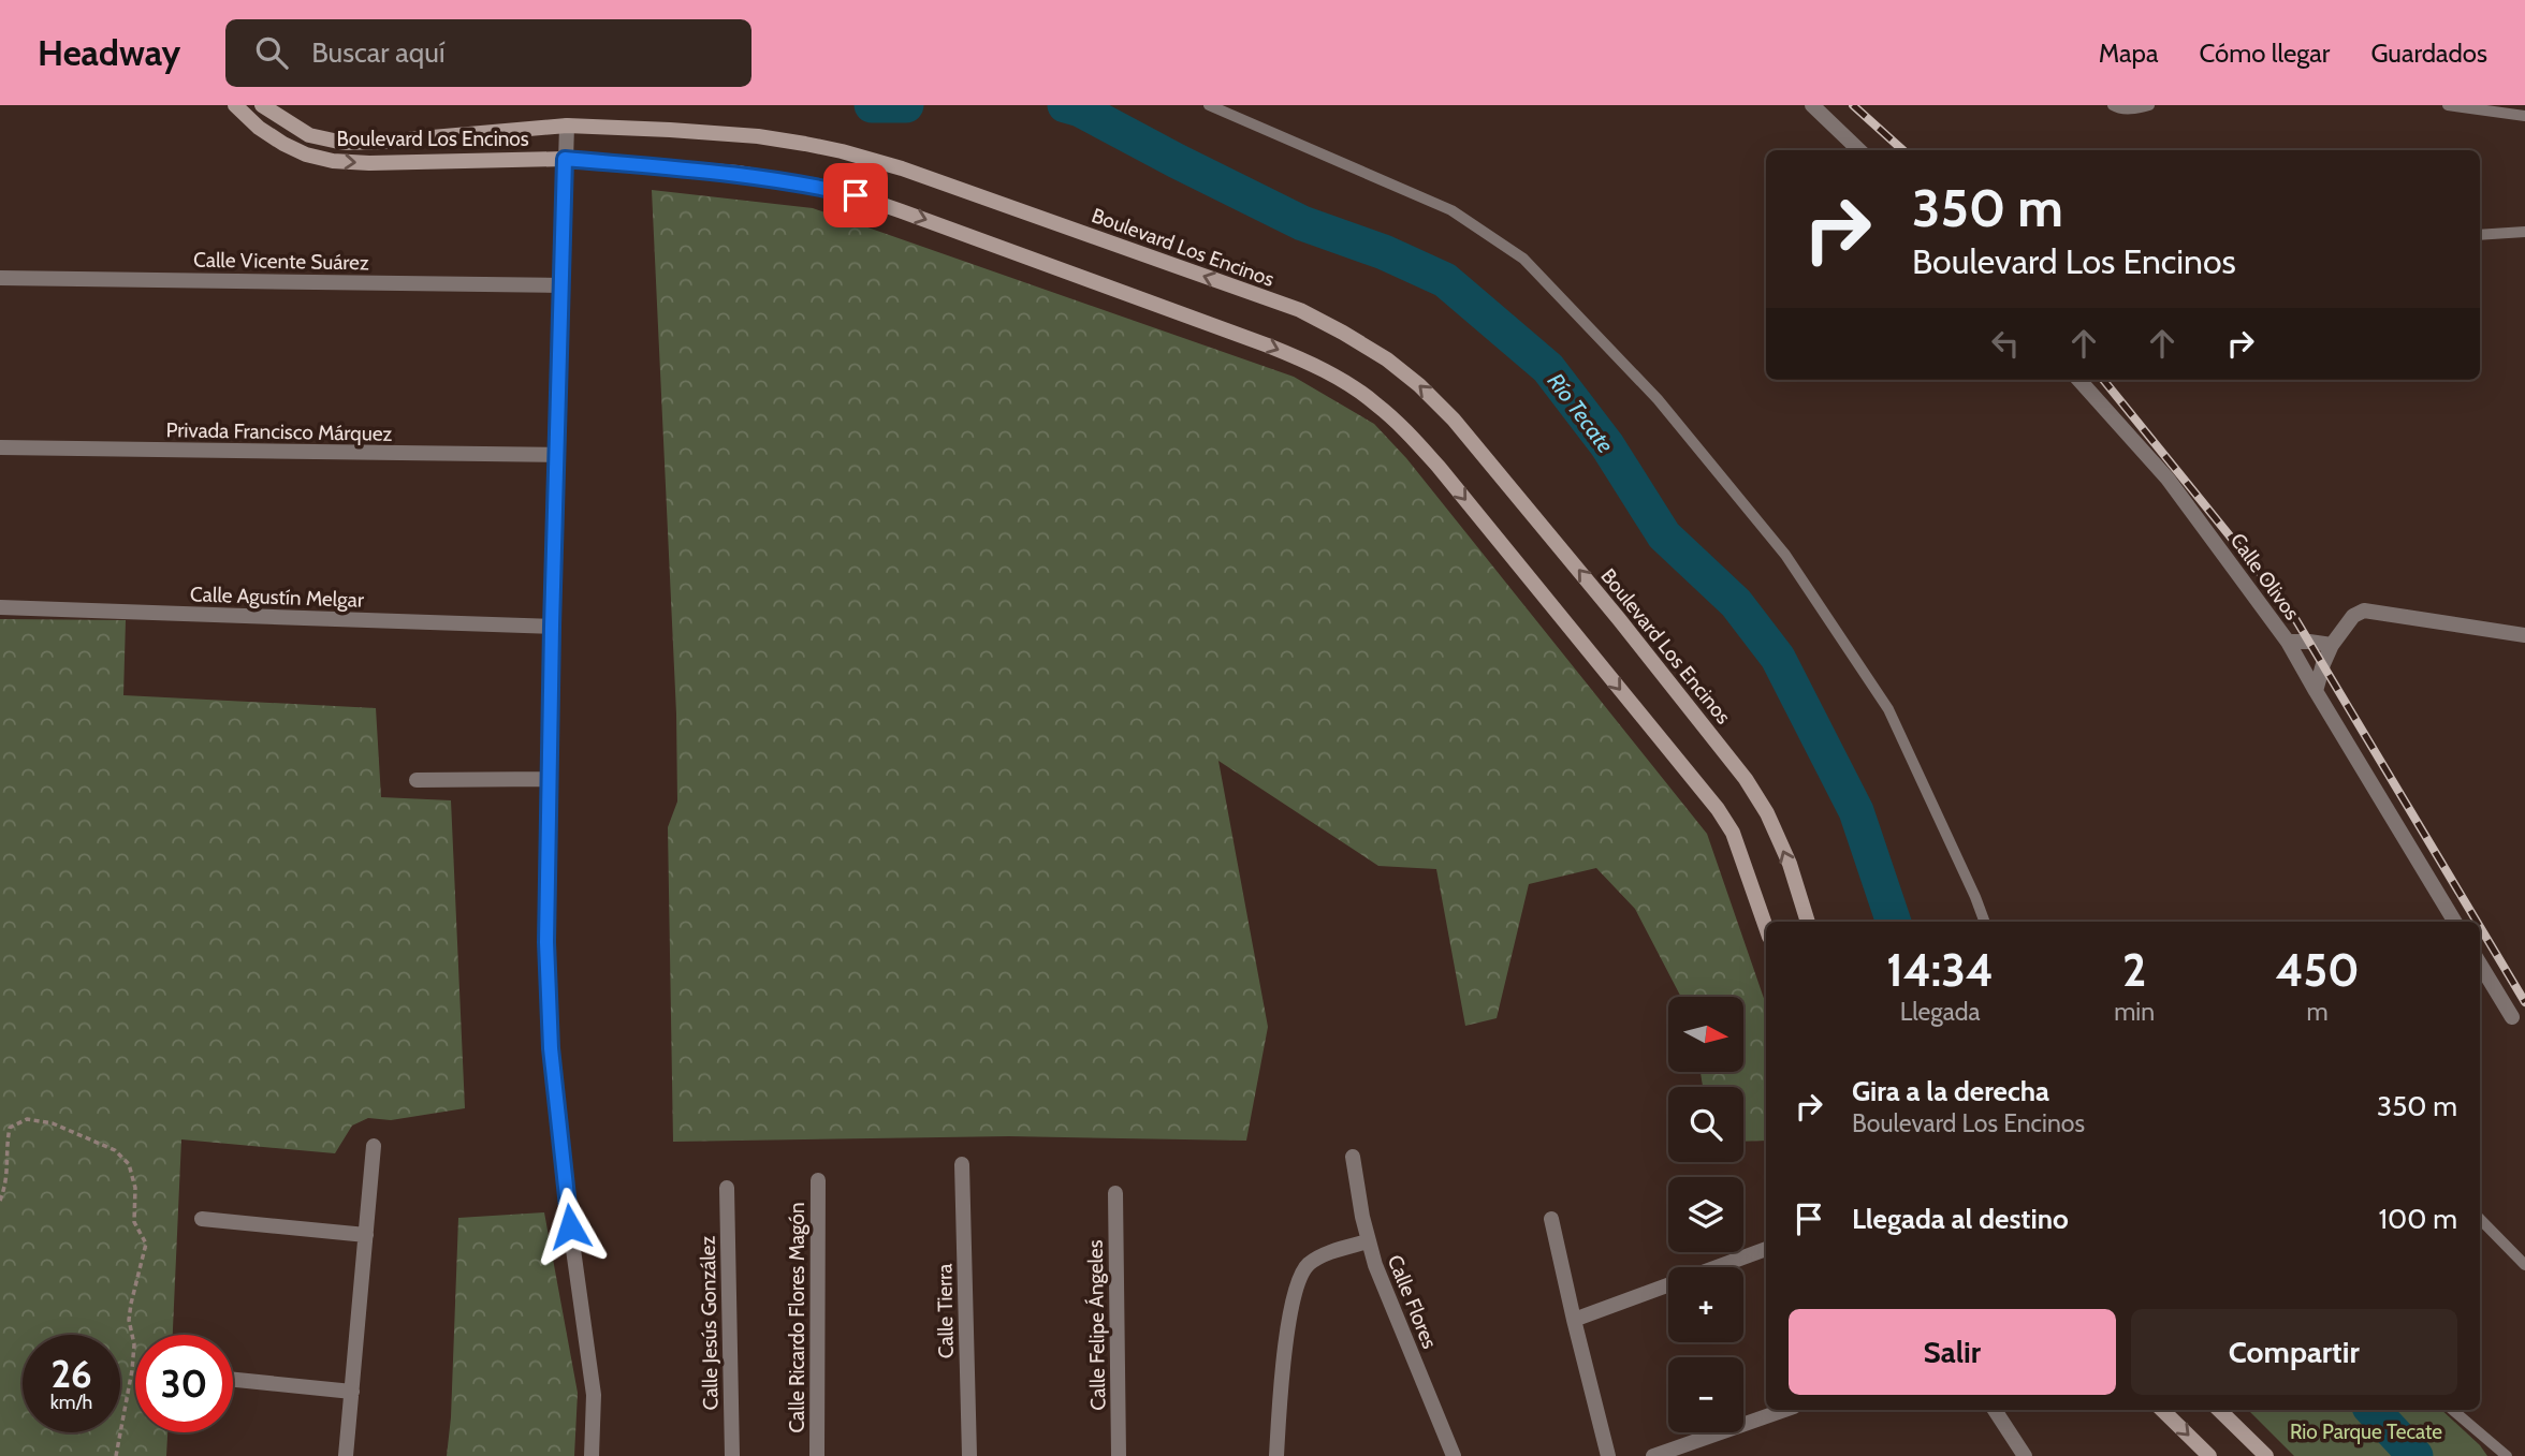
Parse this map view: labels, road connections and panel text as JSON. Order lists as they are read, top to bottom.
{
  "streets": {
    "main road": ["Boulevard Los Encinos"],
    "street": [
      "Calle Vicente Suárez",
      "Privada Francisco Márquez",
      "Calle Olivos",
      "Calle Agustín Melgar",
      "Calle Flores",
      "Calle Tierra",
      "Calle Ricardo Flores Magón",
      "Calle Jesús González",
      "Calle Felipe Ángeles"
    ]
  },
  "water": ["Río Tecate"],
  "parks": ["Rio Parque Tecate"],
  "north": "right",
  "page": {
    "header": "Headway",
    "search": "Buscar aquí",
    "nav": ["Mapa", "Cómo llegar", "Guardados"],
    "turn": ["350 m", "Boulevard Los Encinos"],
    "eta": [
      "14:34",
      "Llegada",
      "2",
      "min",
      "450",
      "m"
    ],
    "map_buttons": ["+", "−"],
    "list": [
      {
        "name": "Gira a la derecha",
        "note": "Boulevard Los Encinos",
        "value": "350 m"
      },
      {
        "name": "Llegada al destino",
        "value": "100 m"
      }
    ],
    "buttons": ["Salir", "Compartir"],
    "speed": "26 km/h",
    "limit": "30"
  }
}
